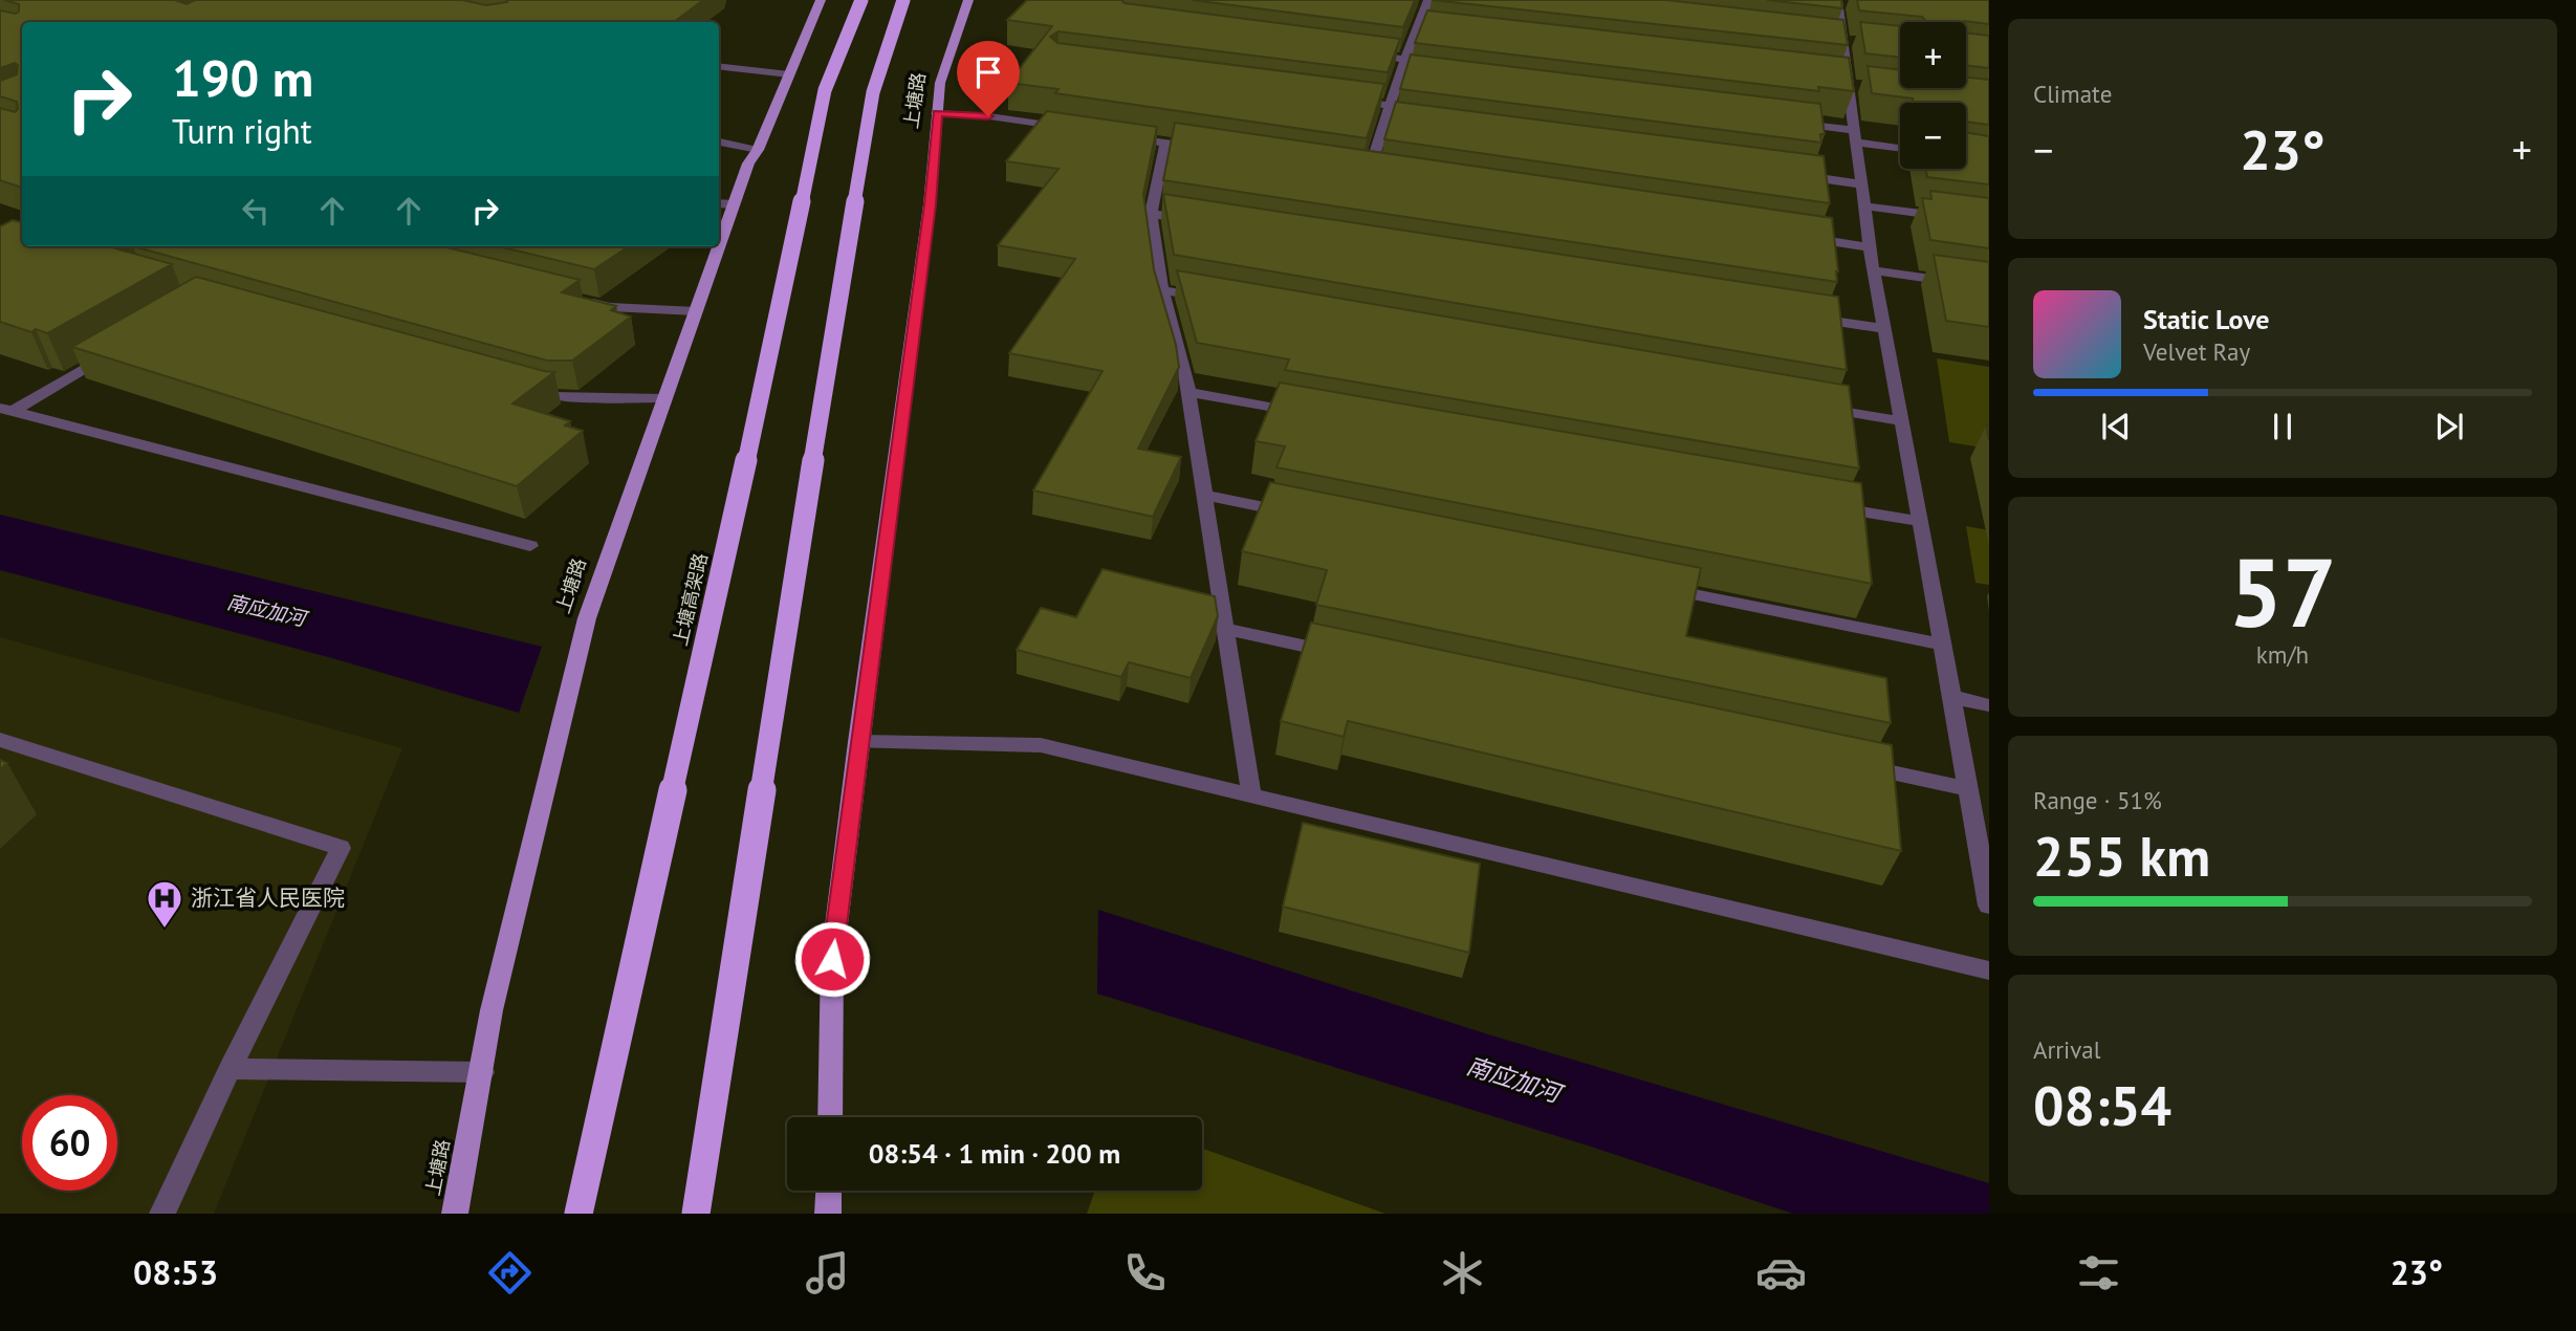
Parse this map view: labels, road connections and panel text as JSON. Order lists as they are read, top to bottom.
{
  "streets": {
    "highway": ["上塘高架路"],
    "main road": ["上塘路"]
  },
  "water": ["南应加河"],
  "places": {
    "hospital": ["浙江省人民医院"]
  },
  "page": {
    "tile": [
      "Climate",
      ["57", "km/h"],
      ["Range · 51%", "255 km"],
      ["Arrival", "08:54"]
    ],
    "map_buttons": ["+", "−"],
    "turn": ["190 m", "Turn right"],
    "heat": ["−", "23°", "+"],
    "song": ["Static Love", "Velvet Ray"],
    "limit": "60",
    "trip": "08:54 · 1 min · 200 m",
    "tabs": ["08:53", "23°"]
  }
}
